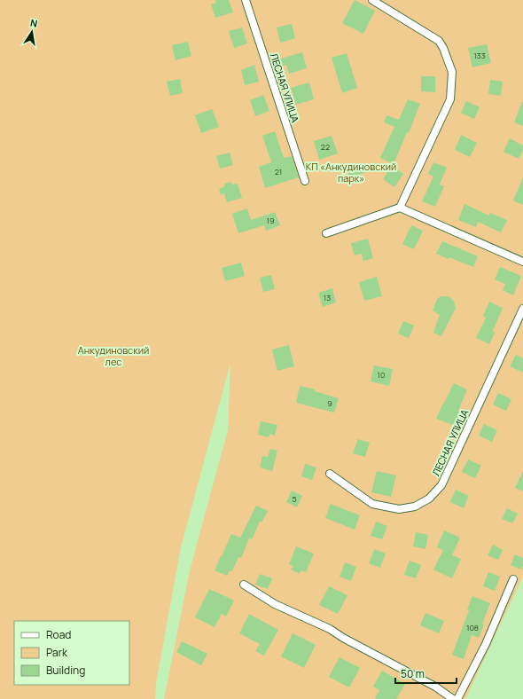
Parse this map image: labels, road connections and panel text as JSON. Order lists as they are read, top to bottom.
{
  "streets": {
    "street": ["ЛЕСНАЯ УЛИЦА"]
  },
  "parks": ["КП «Анкудиновский парк»", "Анкудиновский лес"],
  "house_numbers": [
    "133",
    "22",
    "21",
    "19",
    "13",
    "10",
    "9",
    "5",
    "108"
  ],
  "legend": ["Road", "Park", "Building"],
  "scale_bar": "50 m",
  "north": "top"
}
